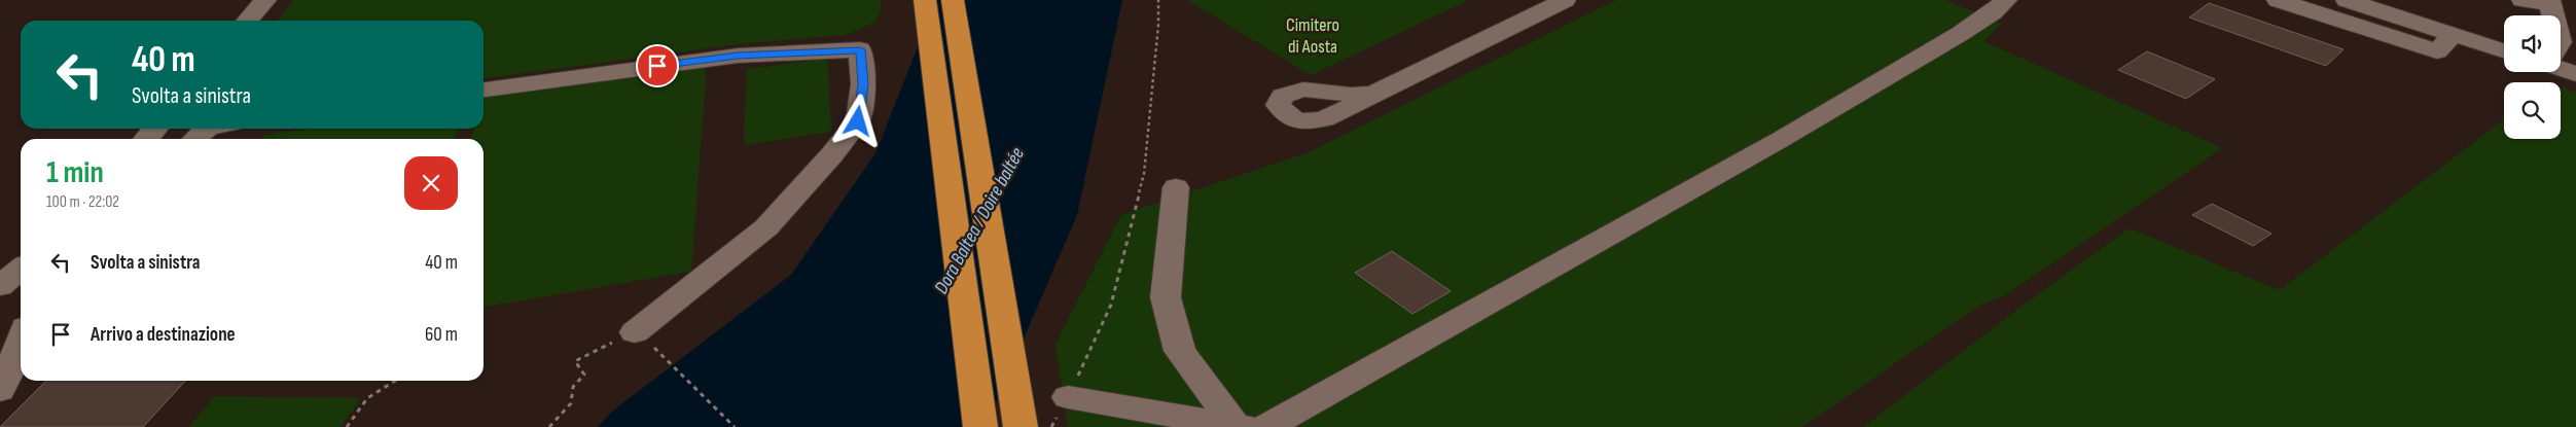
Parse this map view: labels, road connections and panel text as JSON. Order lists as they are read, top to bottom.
{
  "water": ["Dora Baltea / Doire baltée"],
  "parks": ["Cimitero di Aosta"],
  "page": {
    "turn": ["40 m", "Svolta a sinistra"],
    "heading": ["1 min", "100 m · 22:02"],
    "list": [
      {
        "name": "Svolta a sinistra",
        "value": "40 m"
      },
      {
        "name": "Arrivo a destinazione",
        "value": "60 m"
      }
    ]
  }
}
